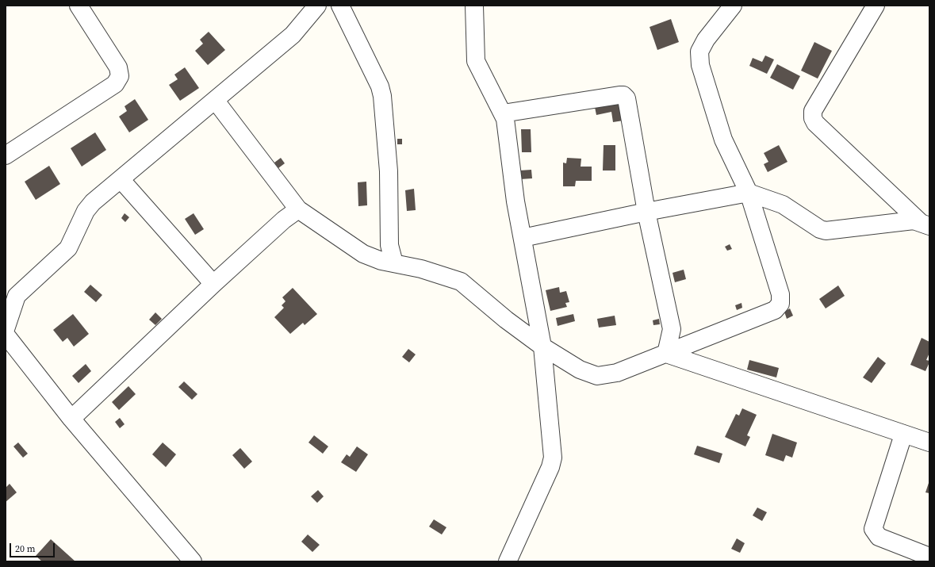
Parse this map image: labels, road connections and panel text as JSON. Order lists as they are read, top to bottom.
{
  "scale_bar": "20 m"
}
